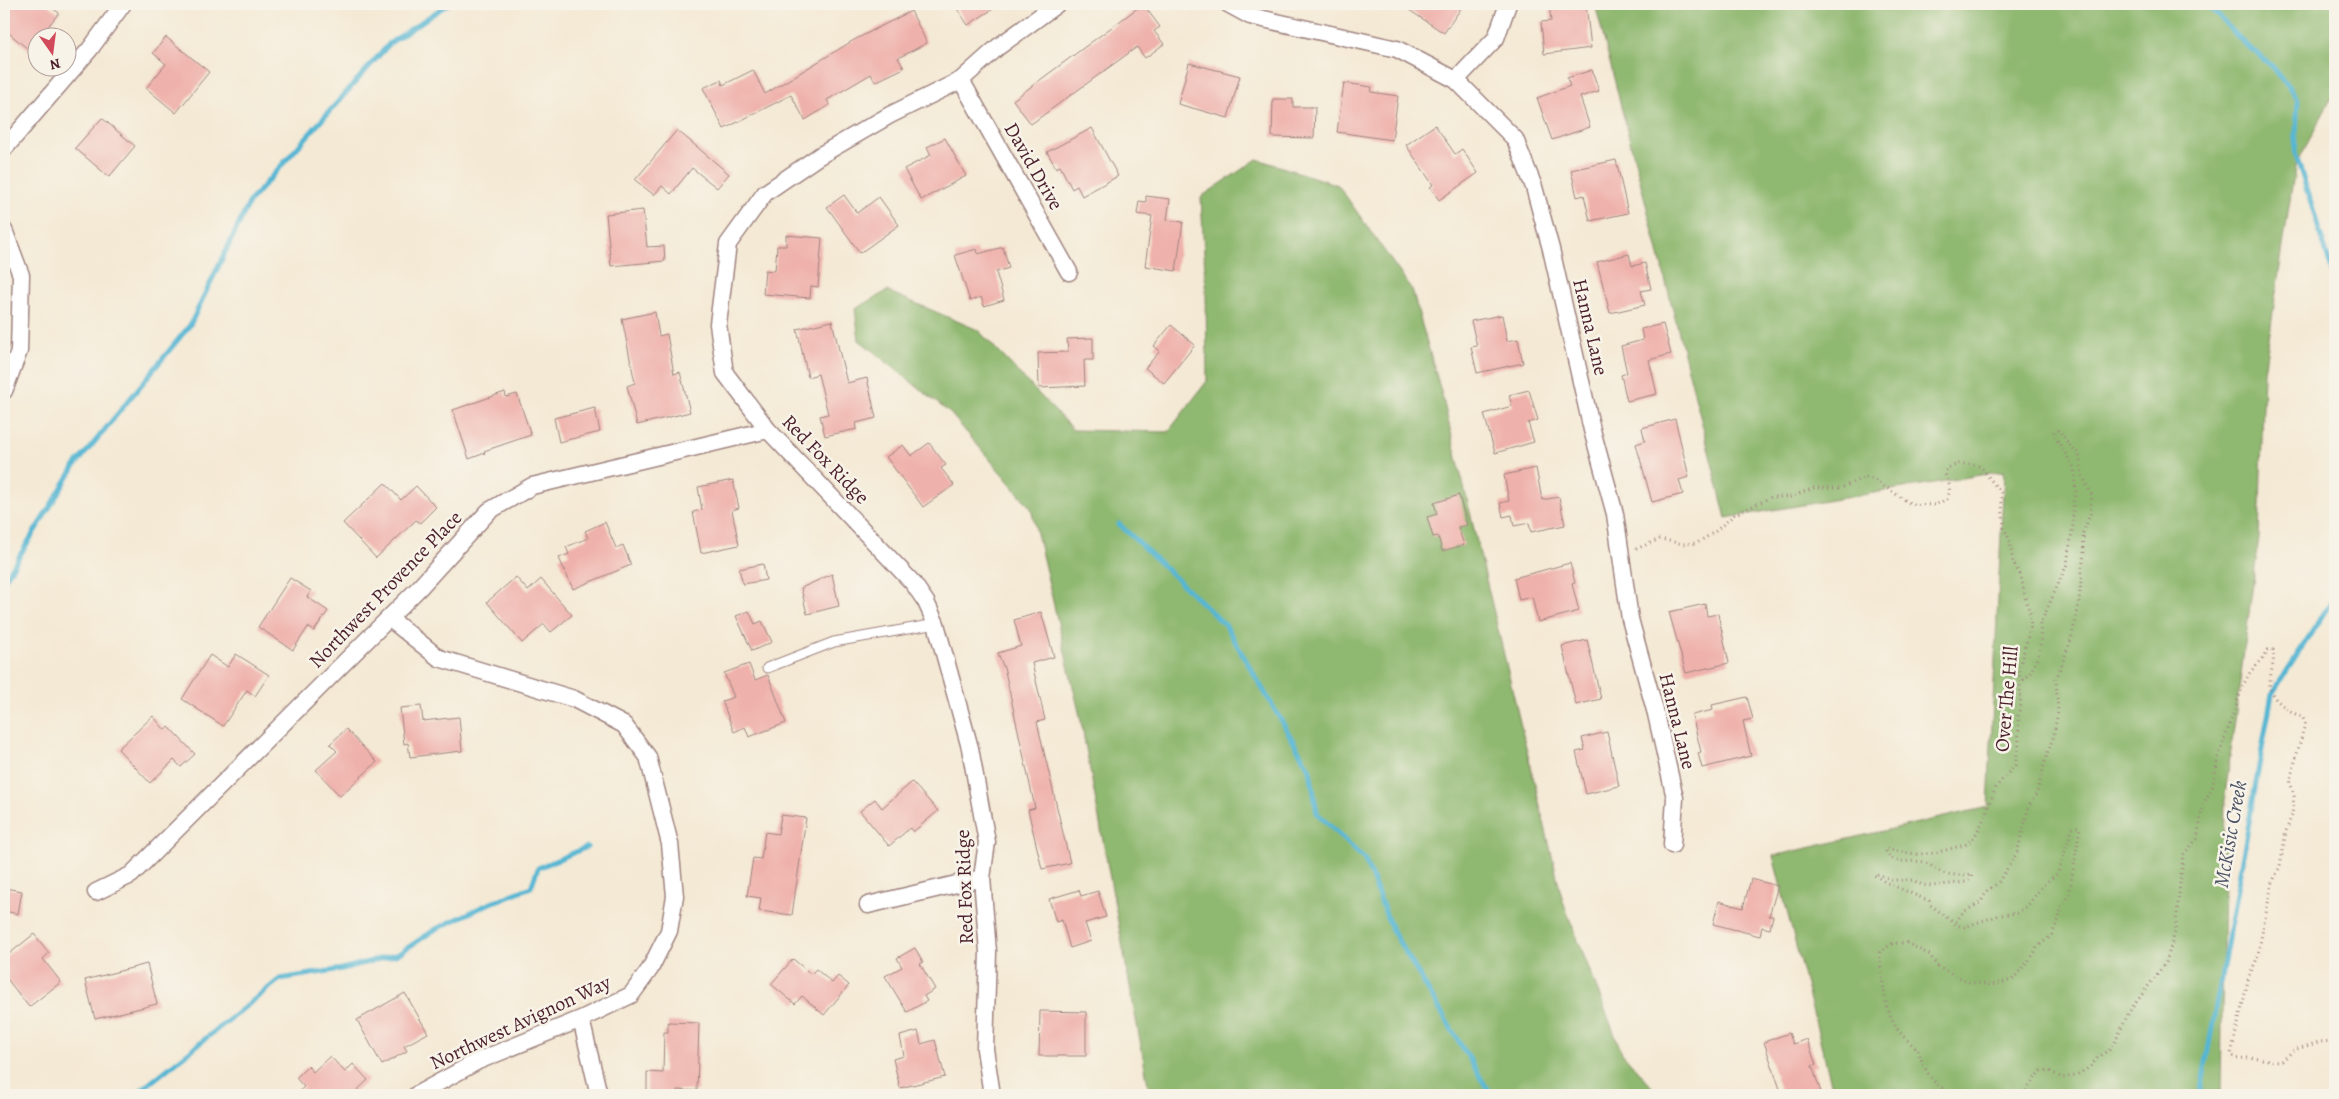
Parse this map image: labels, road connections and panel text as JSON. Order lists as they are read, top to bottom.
{
  "streets": {
    "street": [
      "David Drive",
      "Hanna Lane",
      "Red Fox Ridge",
      "Northwest Provence Place",
      "Northwest Avignon Way"
    ],
    "path": ["Over The Hill"]
  },
  "crossings": [
    ["David Drive", "Red Fox Ridge"],
    ["Hanna Lane", "Over The Hill"],
    ["Red Fox Ridge", "Northwest Provence Place"],
    ["Northwest Provence Place", "Northwest Avignon Way"]
  ],
  "water": ["McKisic Creek"],
  "north": "bottom"
}
